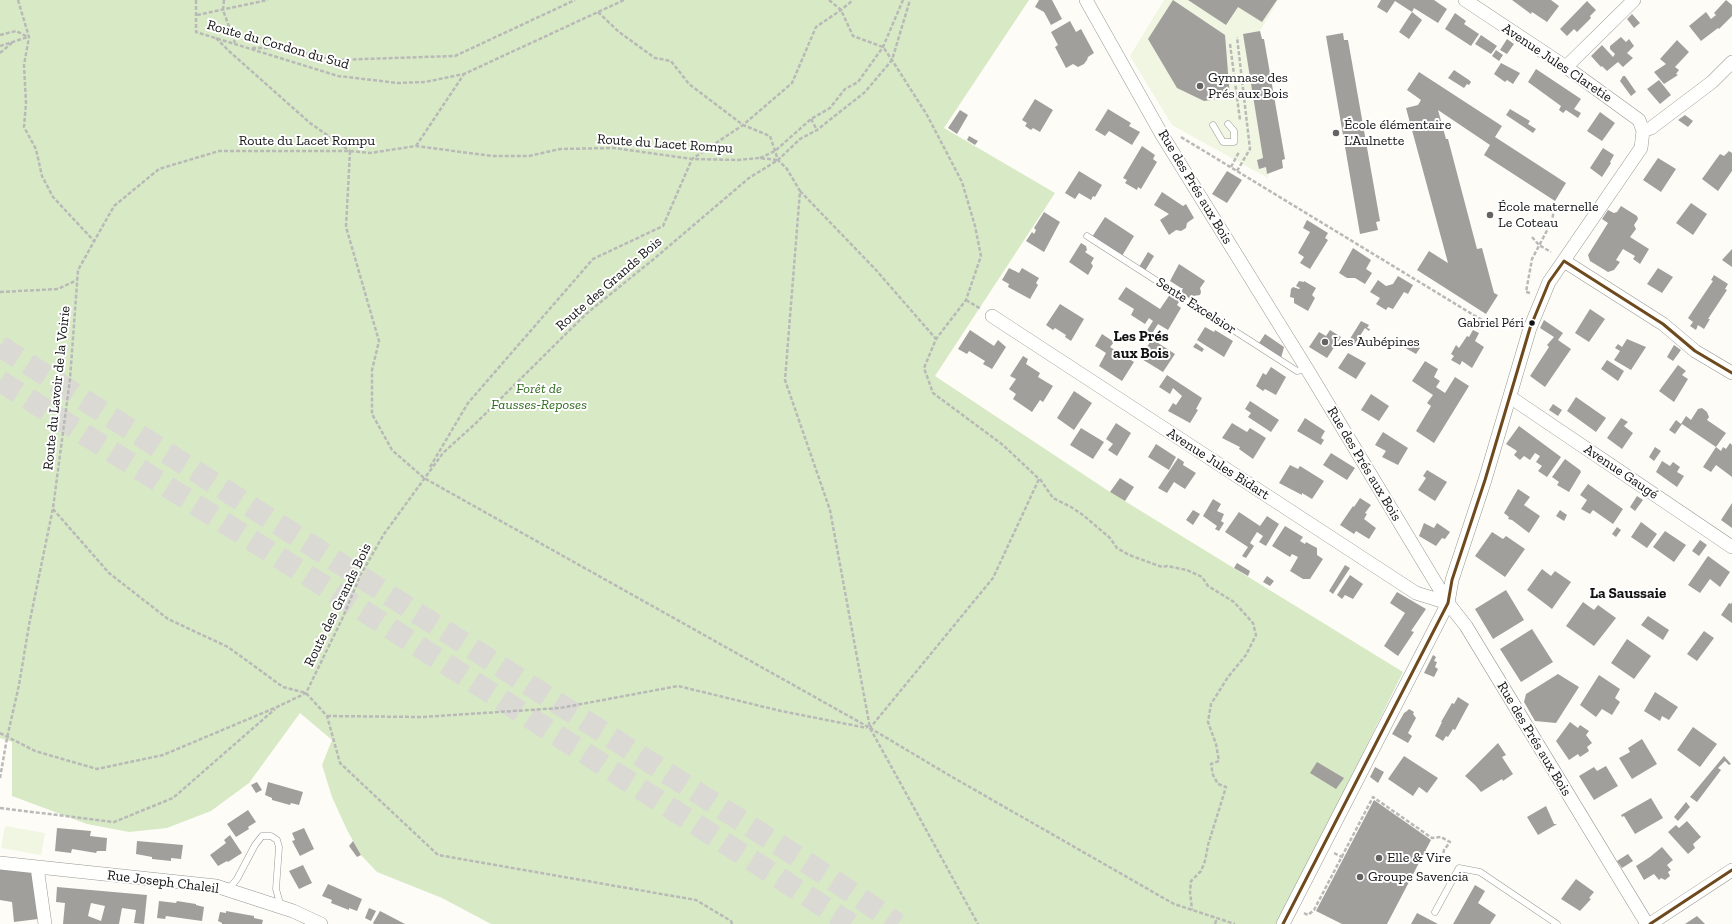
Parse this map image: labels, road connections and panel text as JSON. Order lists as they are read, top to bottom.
{
  "streets": {
    "street": [
      "Avenue Jules Claretie",
      "Rue des Prés aux Bois",
      "Avenue Jules Bidart",
      "Avenue Gaugé",
      "Rue Joseph Chaleil"
    ],
    "lane": ["Sente Excelsior"],
    "path": [
      "Route du Cordon du Sud",
      "Route du Lacet Rompu",
      "Route des Grands Bois",
      "Route du Lavoir de la Voirie"
    ]
  },
  "crossings": [
    ["Route du Lacet Rompu", "Route des Grands Bois"],
    ["Route du Lacet Rompu", "Route du Lavoir de la Voirie"],
    ["Rue des Prés aux Bois", "Sente Excelsior"],
    ["Rue des Prés aux Bois", "Avenue Jules Bidart"]
  ],
  "districts": ["Les Prés aux Bois", "La Saussaie"],
  "parks": ["Forêt de Fausses-Reposes"],
  "places": [
    "Gymnase des Prés aux Bois",
    "École élémentaire L'Aulnette",
    "École maternelle Le Coteau",
    "Gabriel Péri",
    "Les Aubépines",
    "Elle & Vire",
    "Groupe Savencia"
  ]
}
